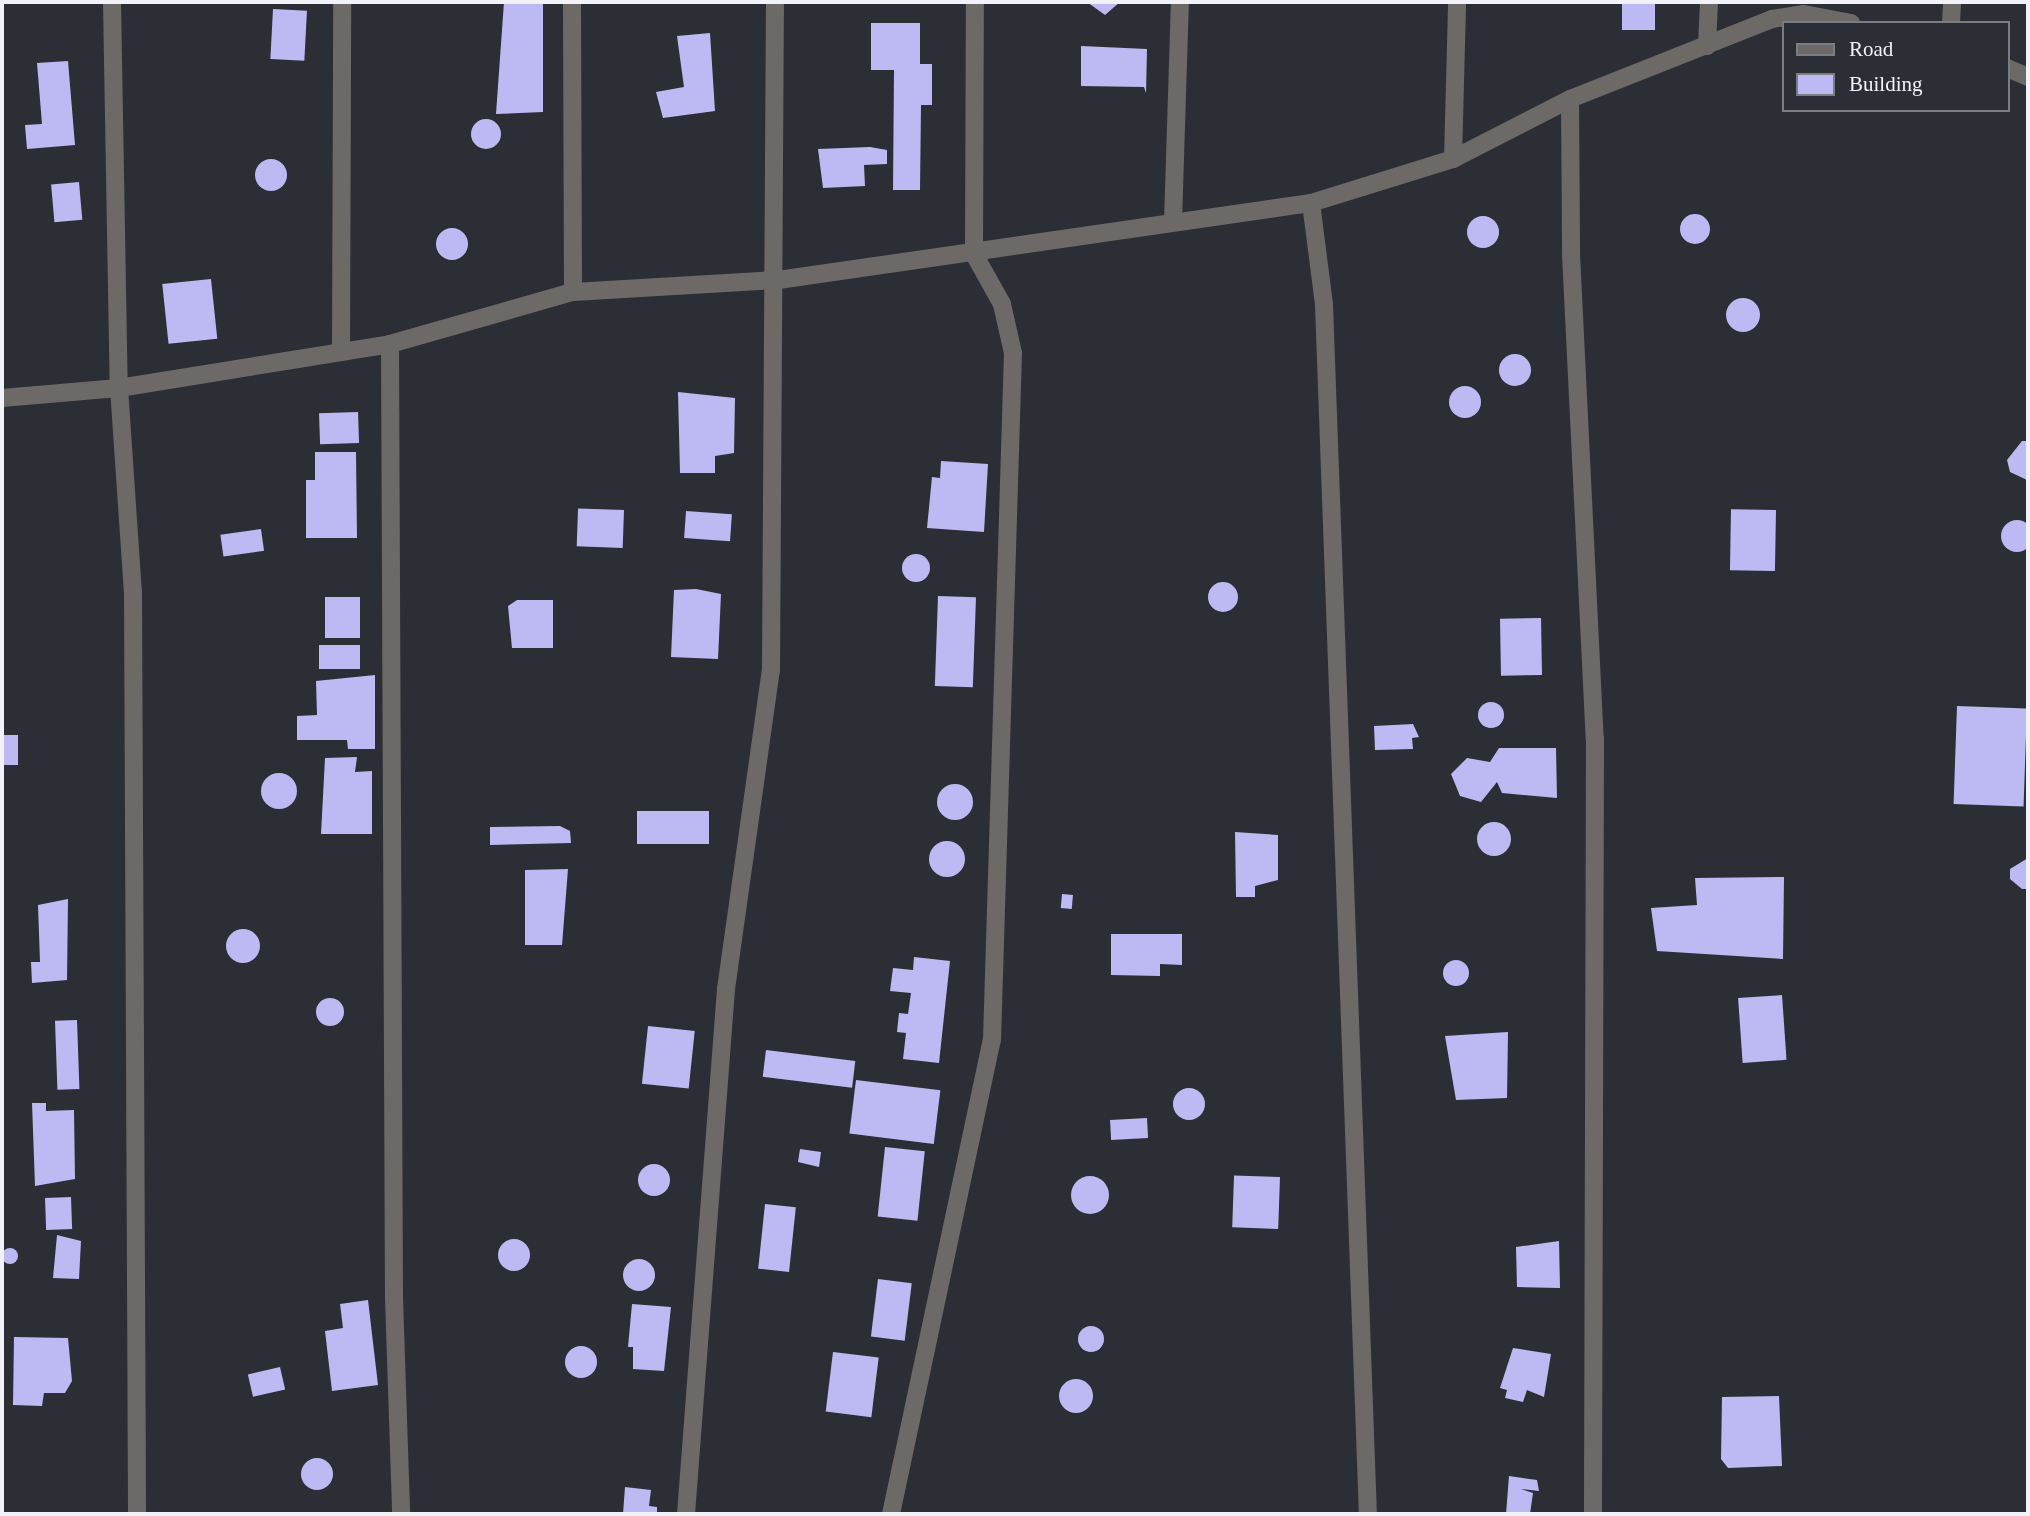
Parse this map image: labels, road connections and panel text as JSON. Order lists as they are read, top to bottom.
{
  "legend": ["Road", "Building"]
}
